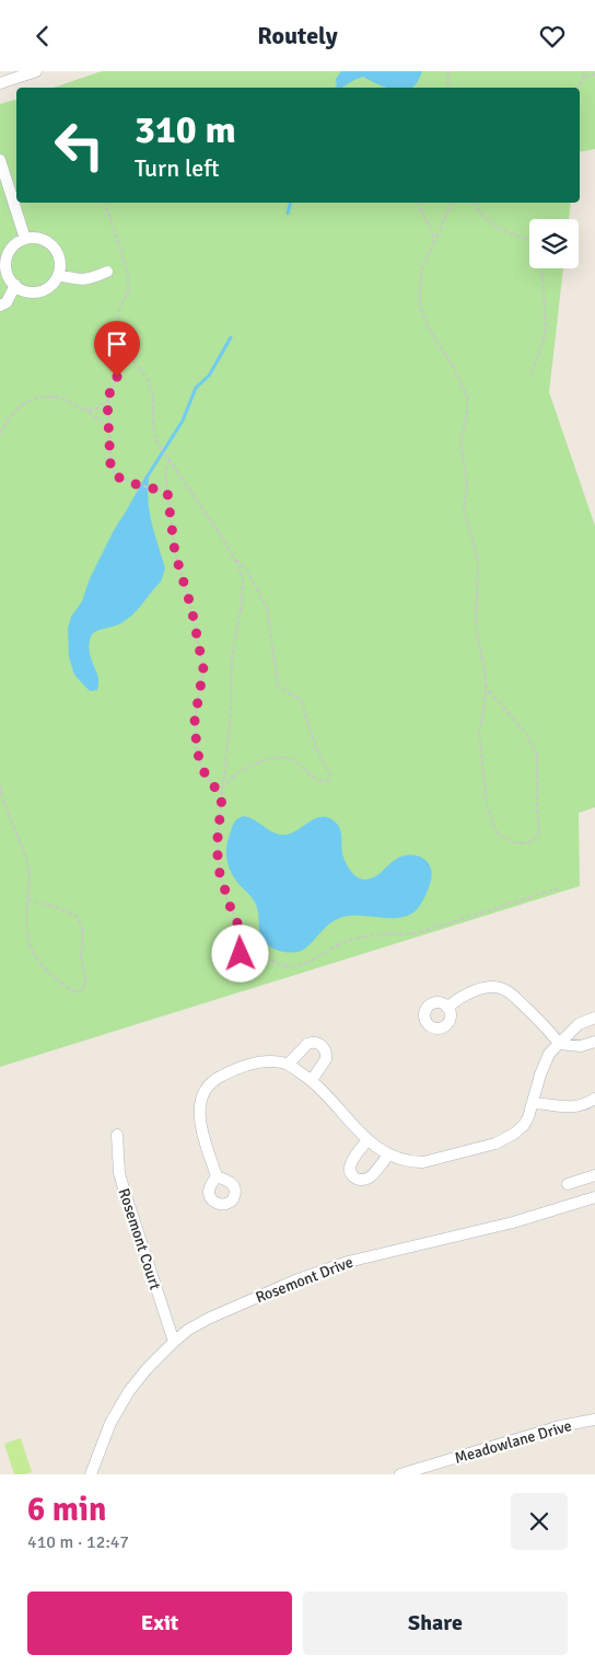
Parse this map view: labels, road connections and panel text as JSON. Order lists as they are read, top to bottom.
{
  "streets": {
    "street": ["Rosemont Court", "Rosemont Drive", "Meadowlane Drive"]
  },
  "crossings": [
    ["Rosemont Court", "Rosemont Drive"]
  ],
  "page": {
    "header": "Routely",
    "turn": ["310 m", "Turn left"],
    "heading": ["6 min", "410 m · 12:47"],
    "buttons": ["Exit", "Share"]
  }
}
